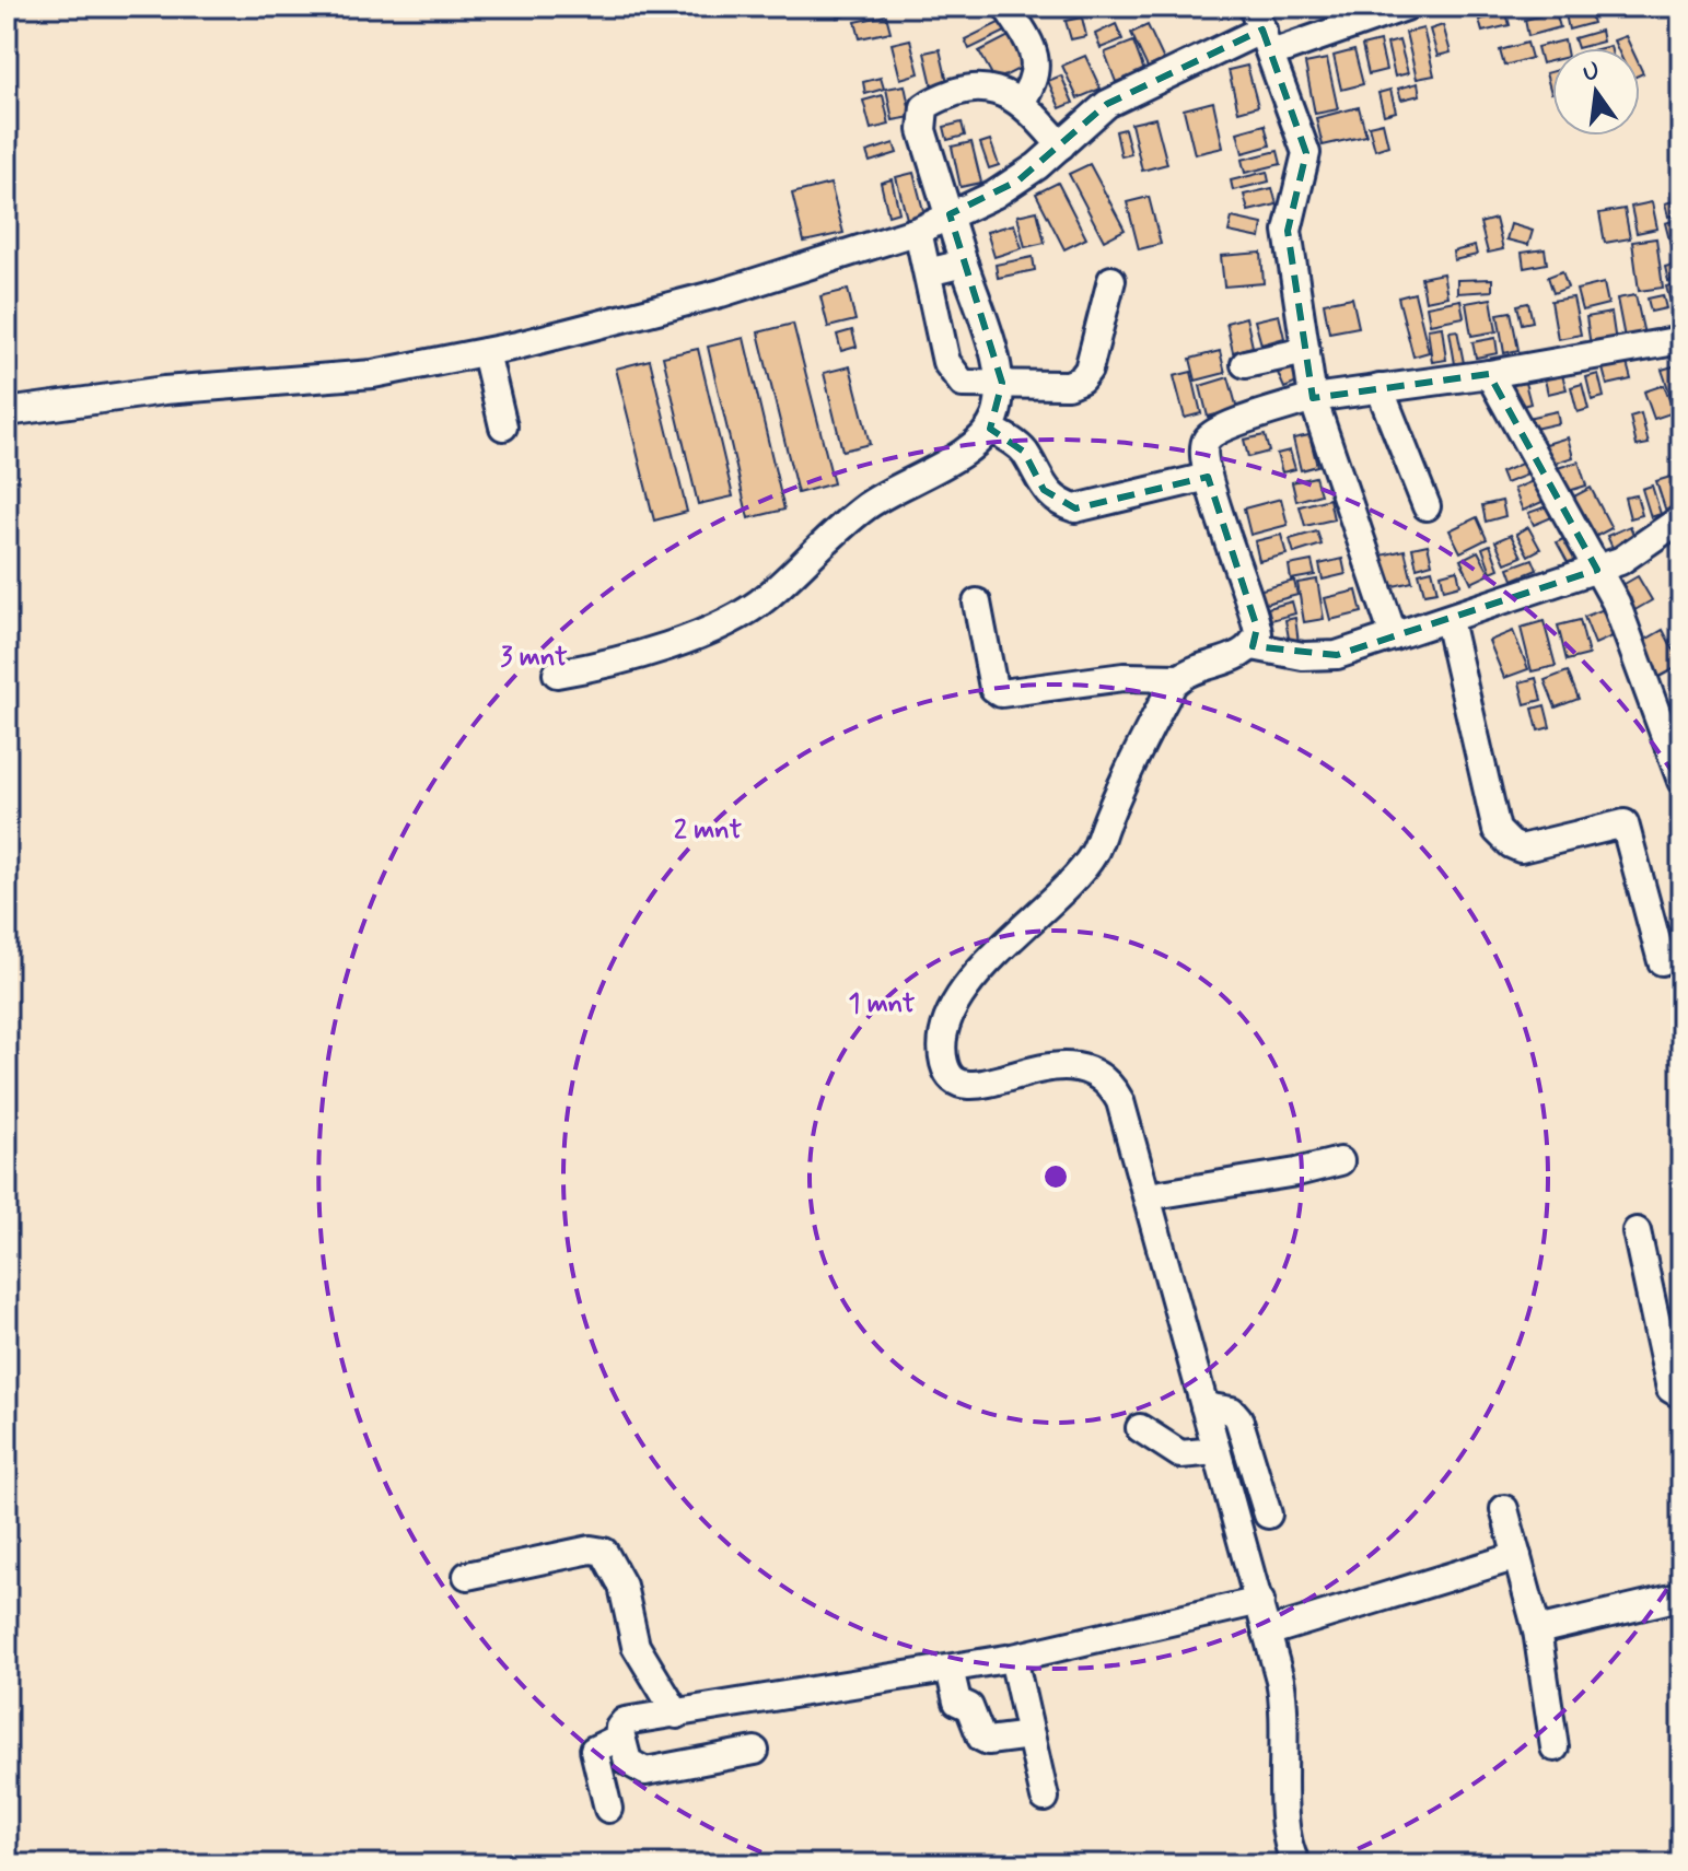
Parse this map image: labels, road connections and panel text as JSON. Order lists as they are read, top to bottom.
{
  "north": "top",
  "rings": ["3 mnt", "2 mnt", "1 mnt"]
}
